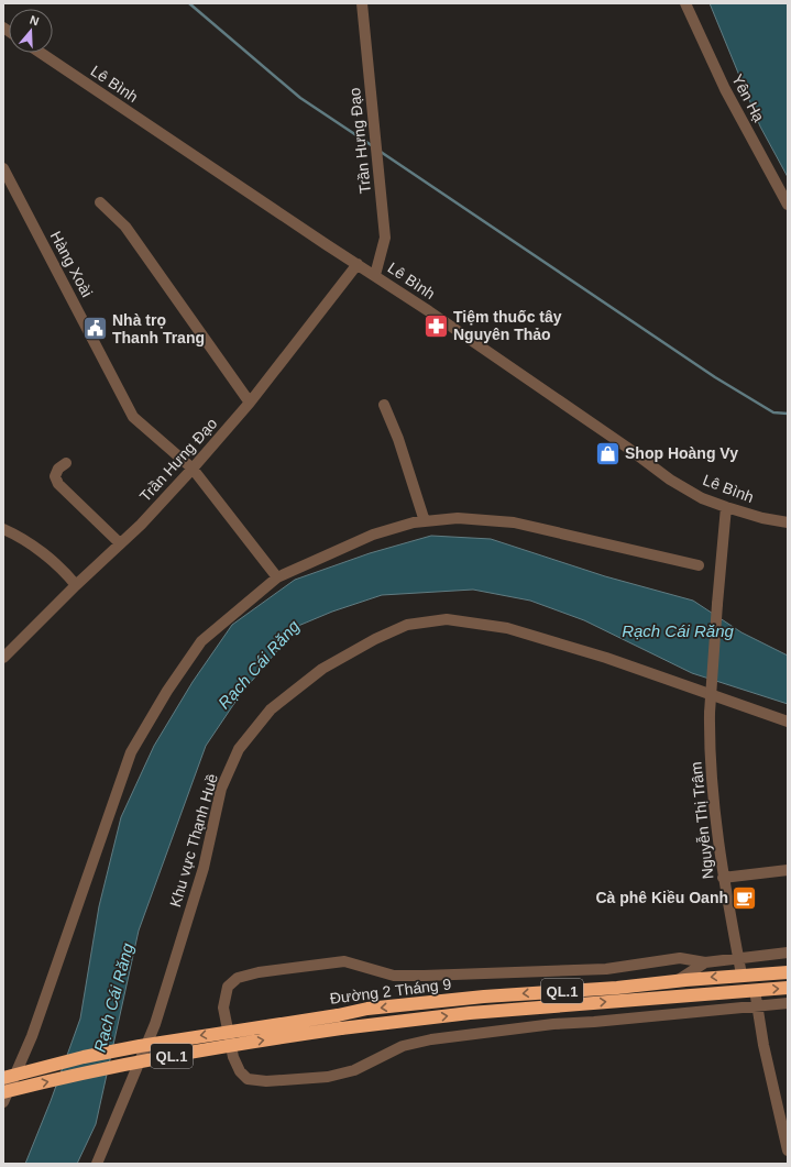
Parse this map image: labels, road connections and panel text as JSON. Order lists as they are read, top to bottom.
{
  "streets": {
    "highway": ["Đường 2 Tháng 9", "QL.1"],
    "street": [
      "Lê Bình",
      "Yên Hạ",
      "Trần Hưng Đạo",
      "Hàng Xoài",
      "Nguyễn Thị Trâm",
      "Khu vực Thạnh Huề"
    ]
  },
  "crossings": [
    ["Lê Bình", "Trần Hưng Đạo"],
    ["Lê Bình", "Nguyễn Thị Trâm"],
    ["Trần Hưng Đạo", "Hàng Xoài"],
    ["Nguyễn Thị Trâm", "Đường 2 Tháng 9"]
  ],
  "water": ["Rạch Cái Răng"],
  "places": {
    "pharmacy": ["Tiệm thuốc tây Nguyên Thảo"],
    "public building": ["Nhà trọ Thanh Trang"],
    "shop": ["Shop Hoàng Vy"],
    "cafe": ["Cà phê Kiều Oanh"]
  },
  "north": "top"
}
